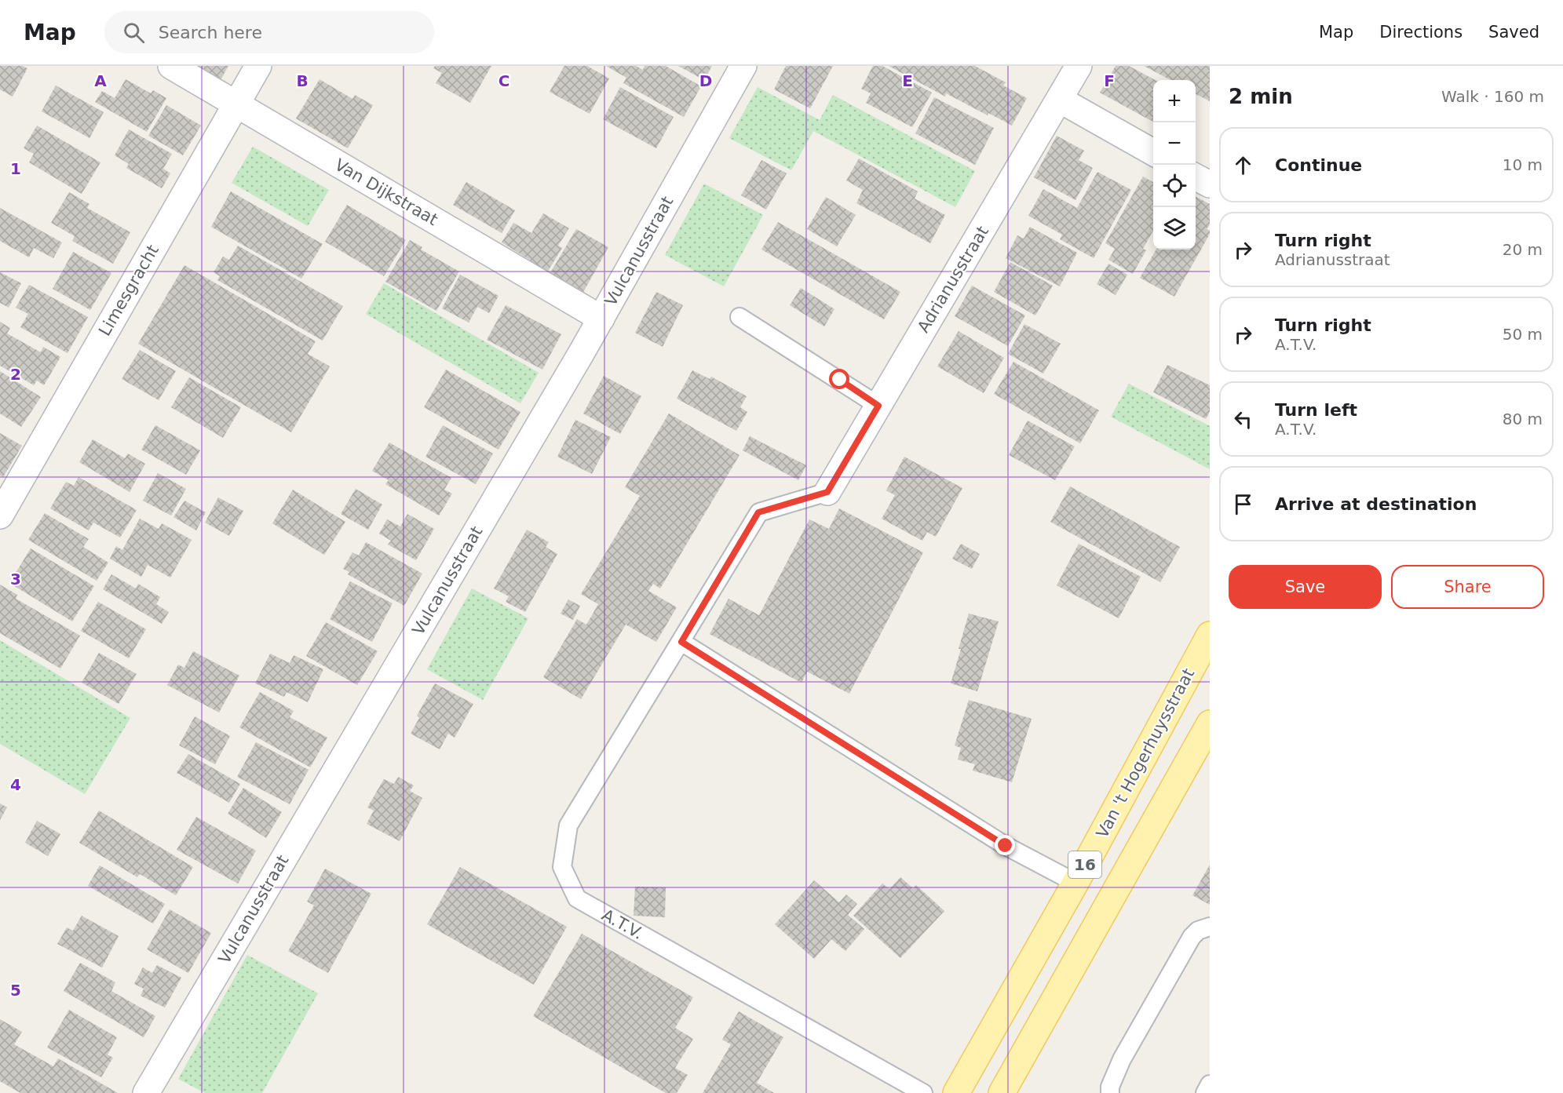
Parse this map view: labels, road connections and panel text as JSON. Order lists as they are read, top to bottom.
{
  "streets": {
    "main road": ["Van 't Hogerhuysstraat", "16"],
    "street": [
      "Van Dijkstraat",
      "Vulcanusstraat",
      "Adrianusstraat",
      "Limesgracht"
    ],
    "lane": ["A.T.V."]
  },
  "crossings": [
    ["Van Dijkstraat", "Vulcanusstraat"],
    ["Van Dijkstraat", "Limesgracht"],
    ["Adrianusstraat", "A.T.V."]
  ],
  "page": {
    "header": "Map",
    "search": "Search here",
    "nav": ["Map", "Directions", "Saved"],
    "heading": ["2 min", "Walk · 160 m"],
    "map_buttons": ["+", "−"],
    "list": [
      ["Continue", "10 m"],
      ["Turn right", "Adrianusstraat", "20 m"],
      ["Turn right", "A.T.V.", "50 m"],
      ["Turn left", "A.T.V.", "80 m"],
      "Arrive at destination"
    ],
    "buttons": ["Save", "Share"]
  },
  "grid": {
    "columns": [
      "A",
      "B",
      "C",
      "D",
      "E",
      "F"
    ],
    "rows": [
      "1",
      "2",
      "3",
      "4",
      "5"
    ]
  }
}
